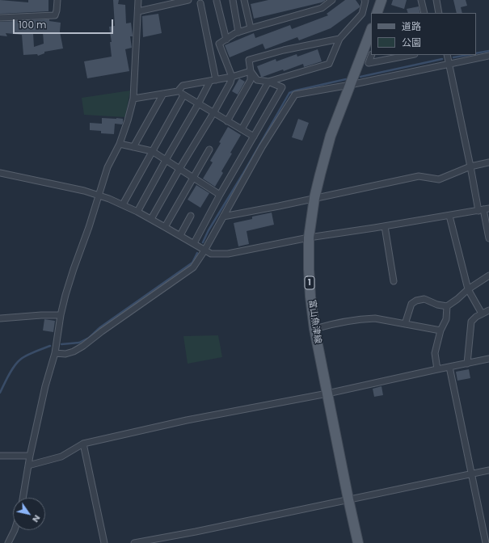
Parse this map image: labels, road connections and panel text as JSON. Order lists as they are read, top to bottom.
{
  "streets": {
    "main road": ["1", "富山魚津線"]
  },
  "legend": ["道路", "公園"],
  "scale_bar": "100 m",
  "north": "bottom right"
}
